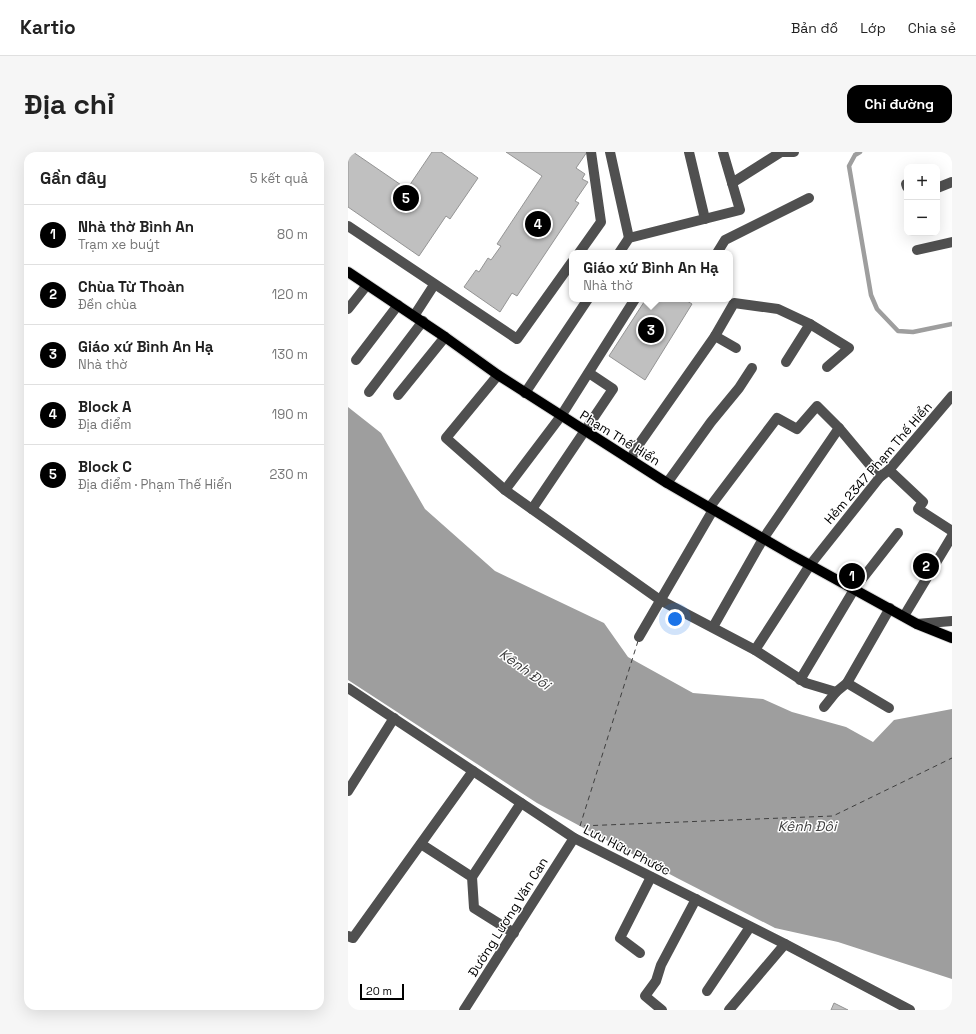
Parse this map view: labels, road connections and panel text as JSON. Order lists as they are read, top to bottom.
{
  "streets": {
    "main road": ["Phạm Thế Hiển"],
    "street": ["Hẻm 2347 Phạm Thế Hiển", "Lưu Hữu Phước", "Đường Lương Văn Can"]
  },
  "crossings": [
    ["Phạm Thế Hiển", "Hẻm 2347 Phạm Thế Hiển"],
    ["Lưu Hữu Phước", "Đường Lương Văn Can"]
  ],
  "water": ["Kênh Đôi"],
  "scale_bar": "20 m",
  "page": {
    "header": "Kartio",
    "nav": ["Bản đồ", "Lớp", "Chia sẻ"],
    "buttons": "Chỉ đường",
    "title": "Địa chỉ",
    "heading": ["Gần đây", "5 kết quả"],
    "map_buttons": ["+", "−"],
    "pins": [
      "5",
      "4",
      "3",
      "2",
      "1"
    ],
    "list": [
      {
        "mark": "1",
        "name": "Nhà thờ Bình An",
        "note": "Trạm xe buýt",
        "value": "80 m"
      },
      {
        "mark": "2",
        "name": "Chùa Từ Thoàn",
        "note": "Đền chùa",
        "value": "120 m"
      },
      {
        "mark": "3",
        "name": "Giáo xứ Bình An Hạ",
        "note": "Nhà thờ",
        "value": "130 m"
      },
      {
        "mark": "4",
        "name": "Block A",
        "note": "Địa điểm",
        "value": "190 m"
      },
      {
        "mark": "5",
        "name": "Block C",
        "note": "Địa điểm · Phạm Thế Hiển",
        "value": "230 m"
      }
    ],
    "popup": ["Giáo xứ Bình An Hạ", "Nhà thờ"],
    "scale": "20 m"
  }
}
